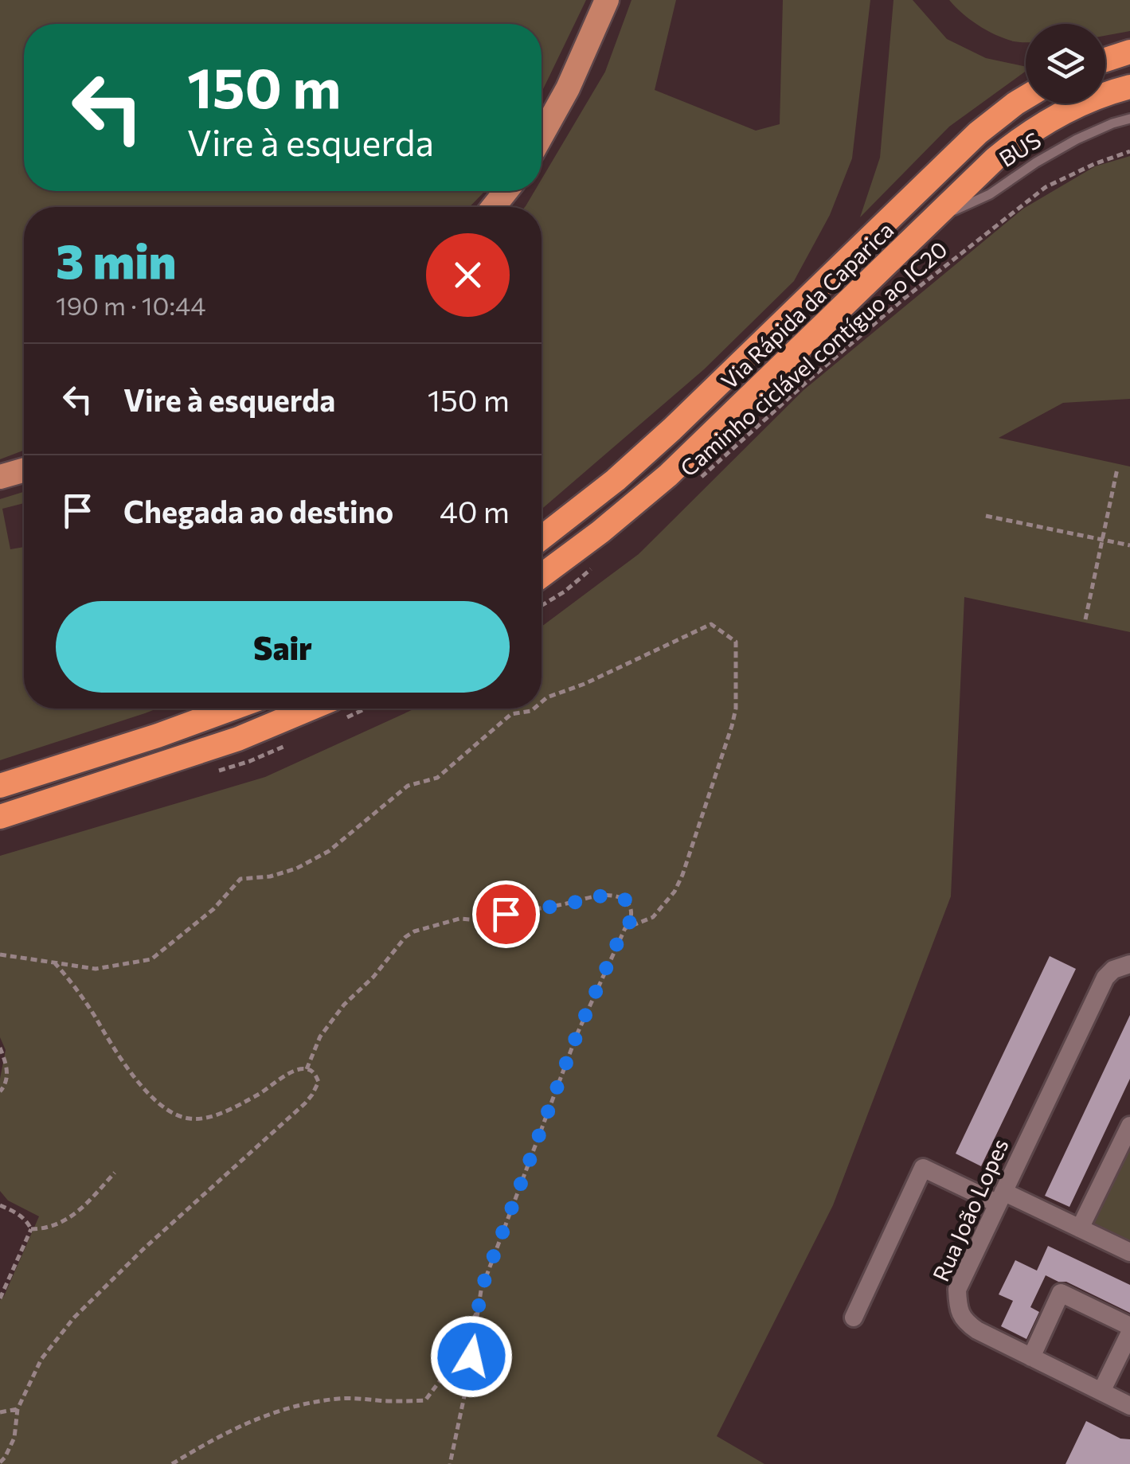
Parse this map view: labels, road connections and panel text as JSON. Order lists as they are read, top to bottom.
{
  "streets": {
    "highway": ["Via Rápida da Caparica"],
    "street": ["Rua João Lopes"],
    "lane": ["BUS"],
    "path": ["Caminho ciclável contíguo ao IC20"]
  },
  "crossings": [
    ["BUS", "Via Rápida da Caparica"]
  ],
  "page": {
    "turn": ["150 m", "Vire à esquerda"],
    "heading": ["3 min", "190 m · 10:44"],
    "list": [
      {
        "name": "Vire à esquerda",
        "value": "150 m"
      },
      {
        "name": "Chegada ao destino",
        "value": "40 m"
      }
    ],
    "buttons": "Sair"
  }
}
